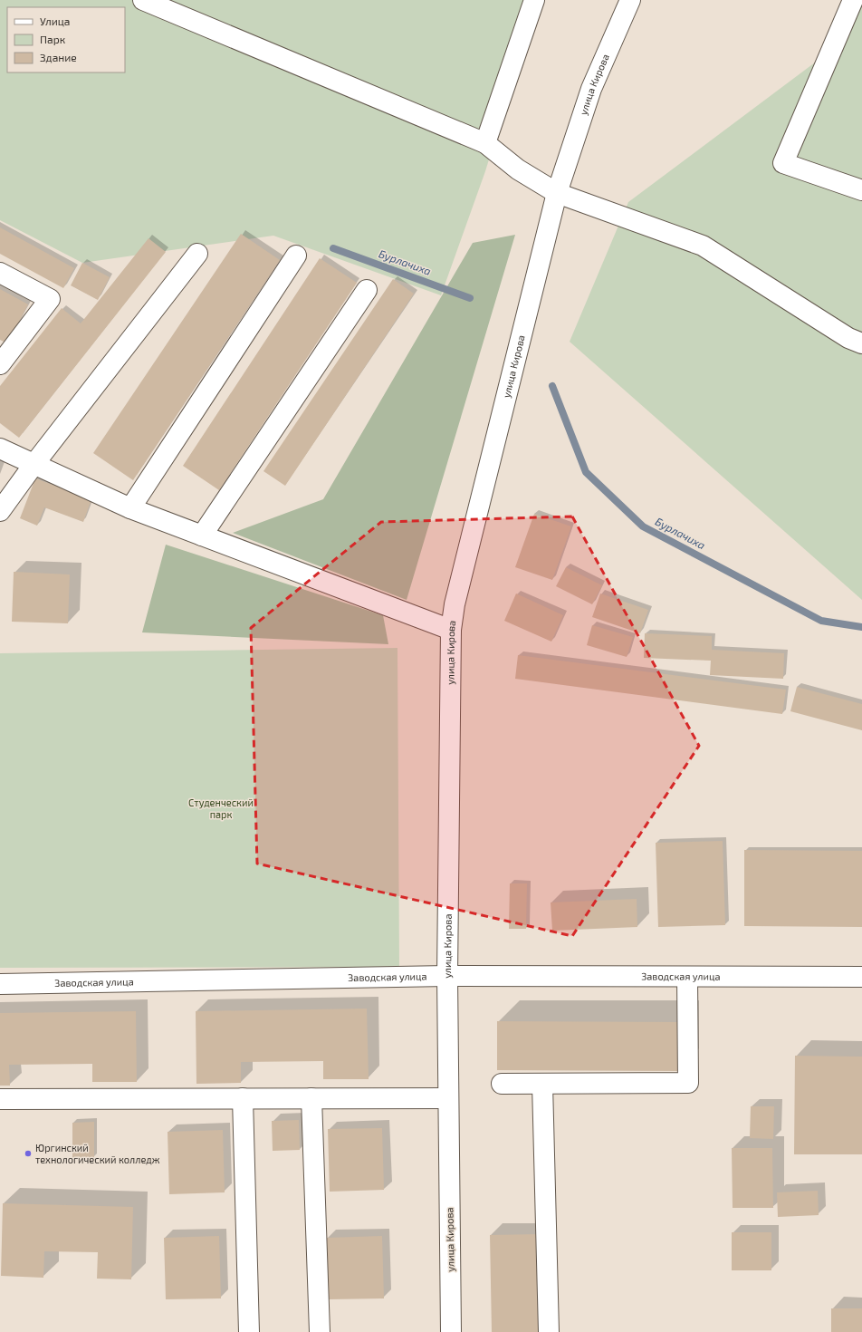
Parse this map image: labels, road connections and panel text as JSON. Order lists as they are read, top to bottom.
{
  "streets": {
    "street": ["улица Кирова", "Заводская улица"]
  },
  "crossings": [
    ["улица Кирова", "Заводская улица"]
  ],
  "water": ["Бурлачиха"],
  "parks": ["Студенческий парк"],
  "places": ["Юргинский технологический колледж"],
  "legend": ["Улица", "Парк", "Здание"]
}
